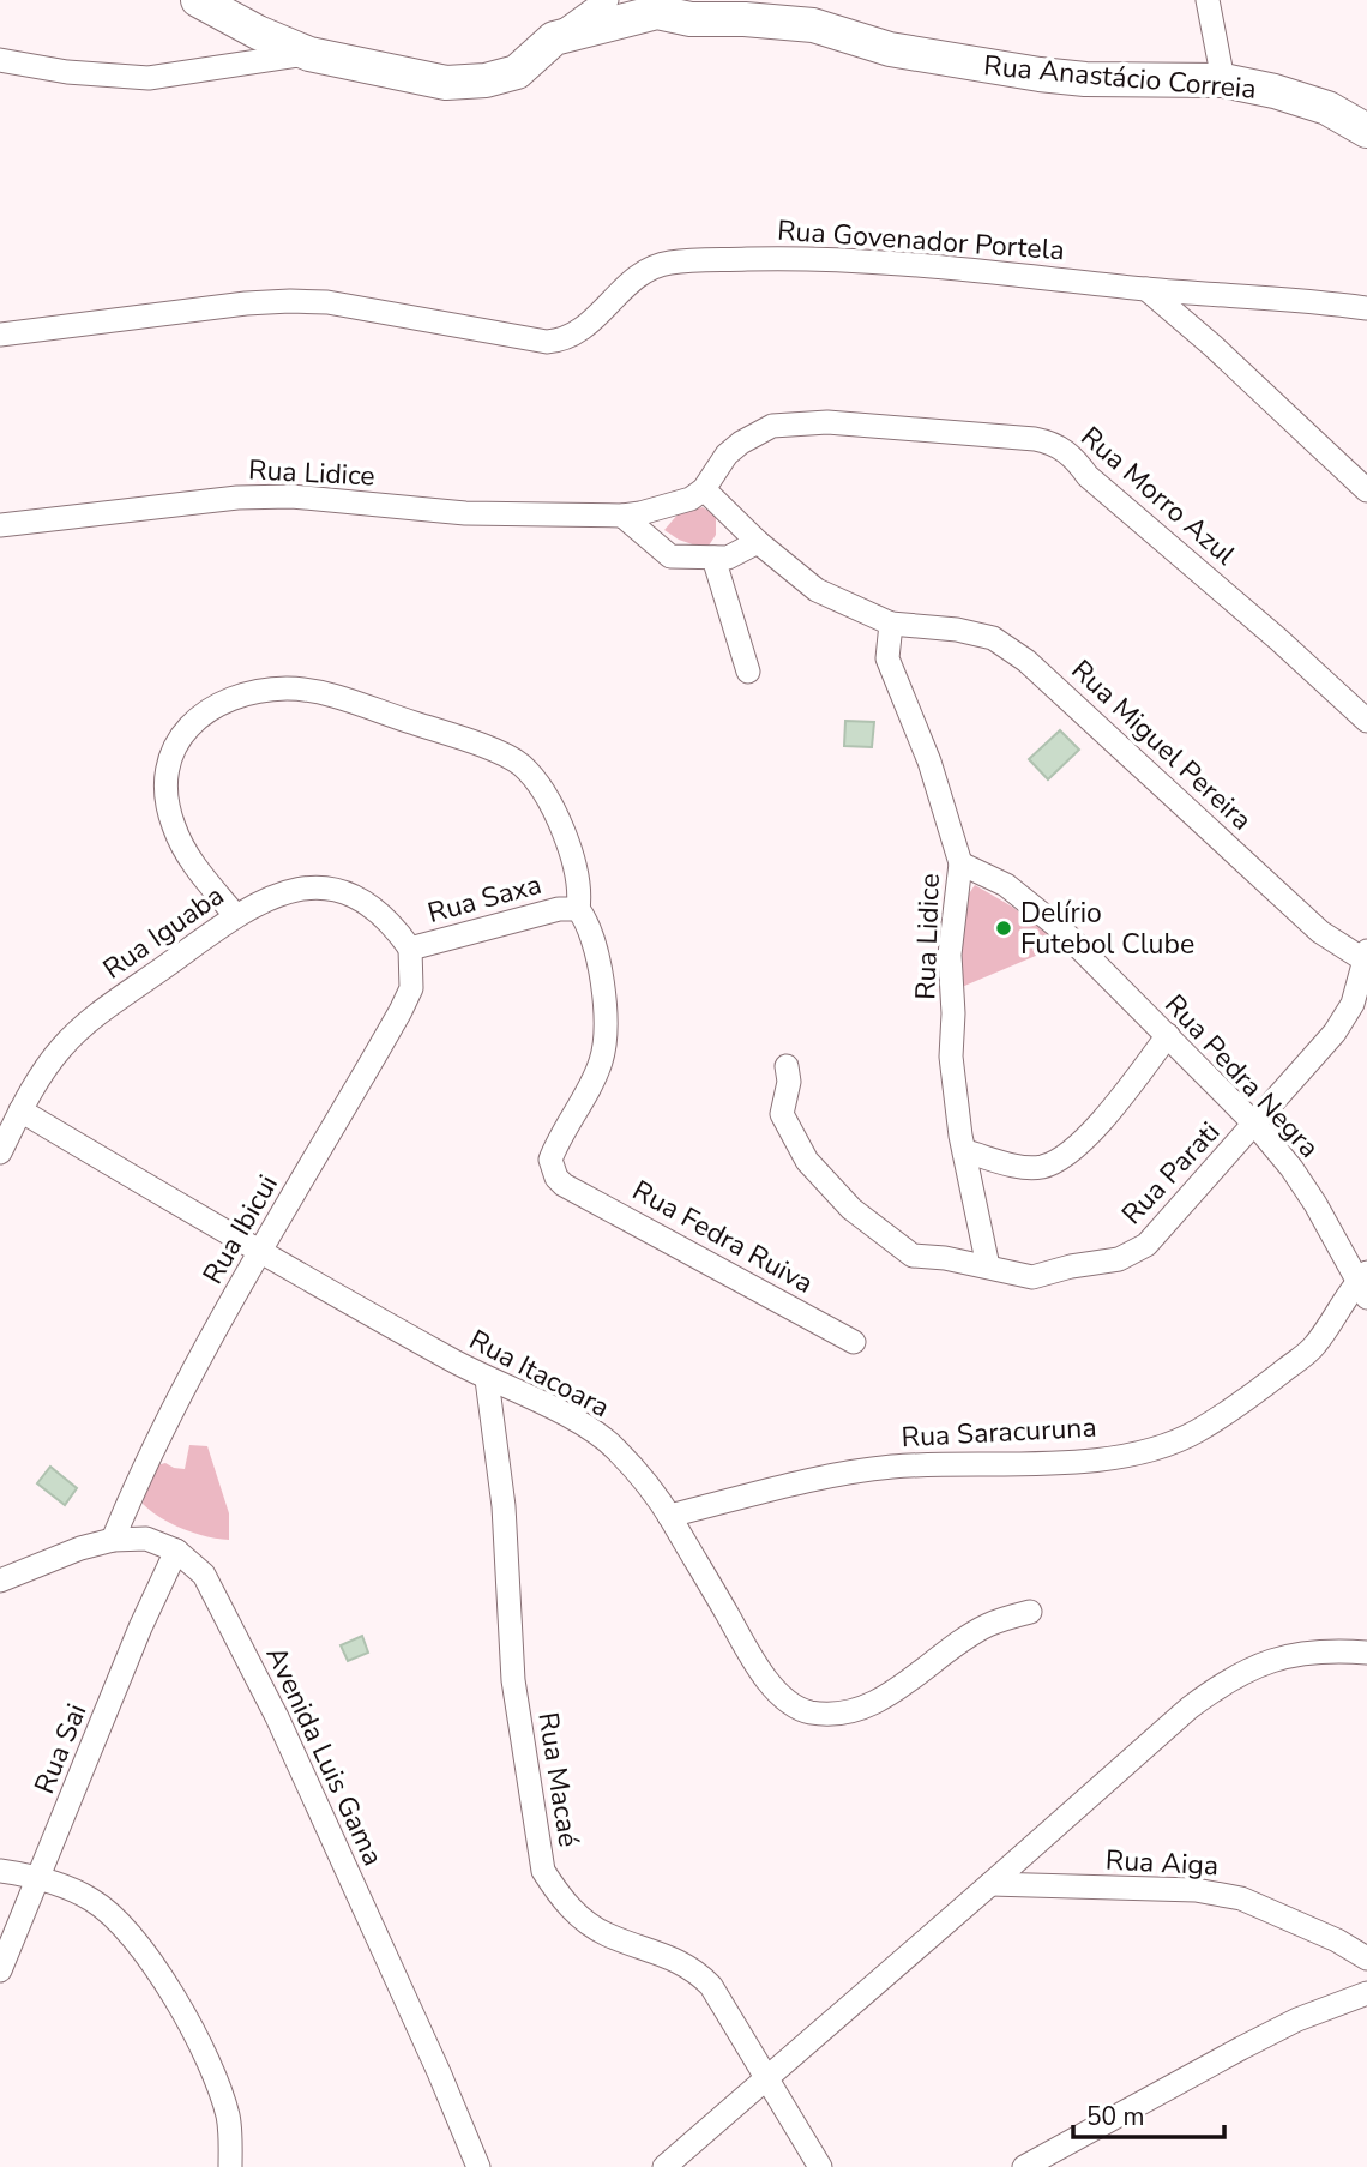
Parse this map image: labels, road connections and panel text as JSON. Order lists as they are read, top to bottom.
{
  "streets": {
    "main road": ["Rua Anastácio Correia"],
    "street": [
      "Rua Govenador Portela",
      "Rua Lidice",
      "Rua Morro Azul",
      "Rua Miguel Pereira",
      "Rua Saxa",
      "Rua Iguaba",
      "Rua Pedra Negra",
      "Rua Parati",
      "Rua Ibicui",
      "Rua Fedra Ruiva",
      "Rua Itacoara",
      "Rua Saracuruna",
      "Rua Sai",
      "Avenida Luis Gama",
      "Rua Macaé",
      "Rua Aiga"
    ]
  },
  "crossings": [
    ["Rua Lidice", "Rua Morro Azul"],
    ["Rua Lidice", "Rua Miguel Pereira"],
    ["Rua Lidice", "Rua Pedra Negra"],
    ["Rua Lidice", "Rua Parati"],
    ["Rua Miguel Pereira", "Rua Parati"],
    ["Rua Saxa", "Rua Iguaba"],
    ["Rua Saxa", "Rua Ibicui"],
    ["Rua Saxa", "Rua Fedra Ruiva"],
    ["Rua Iguaba", "Rua Ibicui"],
    ["Rua Iguaba", "Rua Itacoara"],
    ["Rua Pedra Negra", "Rua Parati"],
    ["Rua Pedra Negra", "Rua Saracuruna"],
    ["Rua Ibicui", "Rua Itacoara"],
    ["Rua Ibicui", "Avenida Luis Gama"],
    ["Rua Itacoara", "Rua Saracuruna"],
    ["Rua Itacoara", "Rua Macaé"],
    ["Rua Sai", "Avenida Luis Gama"]
  ],
  "places": ["Delírio Futebol Clube"],
  "scale_bar": "50 m"
}
